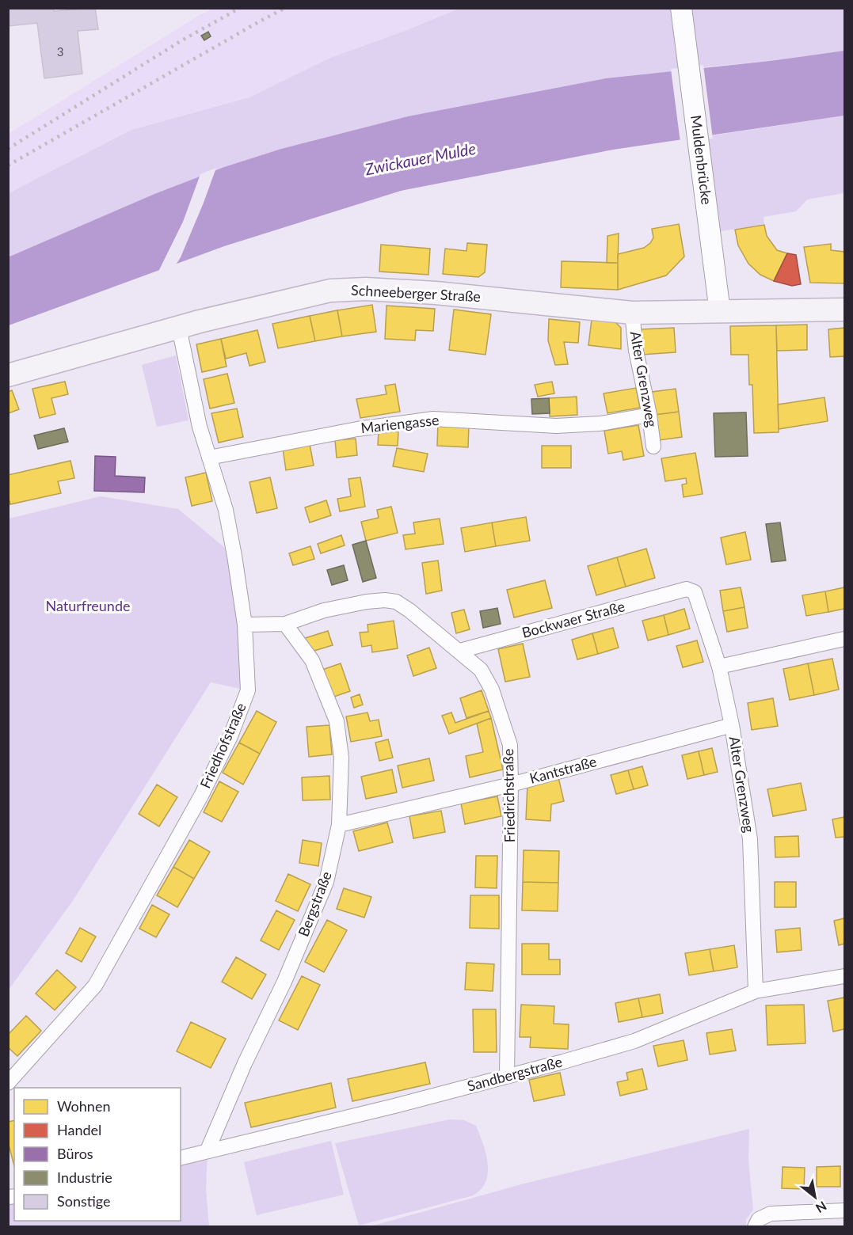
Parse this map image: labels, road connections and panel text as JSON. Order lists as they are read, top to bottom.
{
  "streets": {
    "main road": ["Muldenbrücke", "Schneeberger Straße"],
    "street": [
      "Alter Grenzweg",
      "Mariengasse",
      "Bockwaer Straße",
      "Friedhofstraße",
      "Kantstraße",
      "Friedrichstraße",
      "Bergstraße",
      "Sandbergstraße"
    ]
  },
  "crossings": [
    ["Muldenbrücke", "Schneeberger Straße"],
    ["Schneeberger Straße", "Alter Grenzweg"],
    ["Schneeberger Straße", "Friedhofstraße"],
    ["Alter Grenzweg", "Mariengasse"],
    ["Alter Grenzweg", "Bockwaer Straße"],
    ["Alter Grenzweg", "Kantstraße"],
    ["Alter Grenzweg", "Sandbergstraße"],
    ["Mariengasse", "Friedhofstraße"],
    ["Bockwaer Straße", "Friedrichstraße"],
    ["Friedhofstraße", "Friedrichstraße"],
    ["Kantstraße", "Friedrichstraße"],
    ["Kantstraße", "Bergstraße"],
    ["Friedrichstraße", "Bergstraße"],
    ["Friedrichstraße", "Sandbergstraße"],
    ["Bergstraße", "Sandbergstraße"]
  ],
  "water": ["Zwickauer Mulde"],
  "parks": ["Naturfreunde"],
  "house_numbers": ["3"],
  "legend": [
    "Wohnen",
    "Handel",
    "Büros",
    "Industrie",
    "Sonstige"
  ],
  "north": "bottom right"
}
